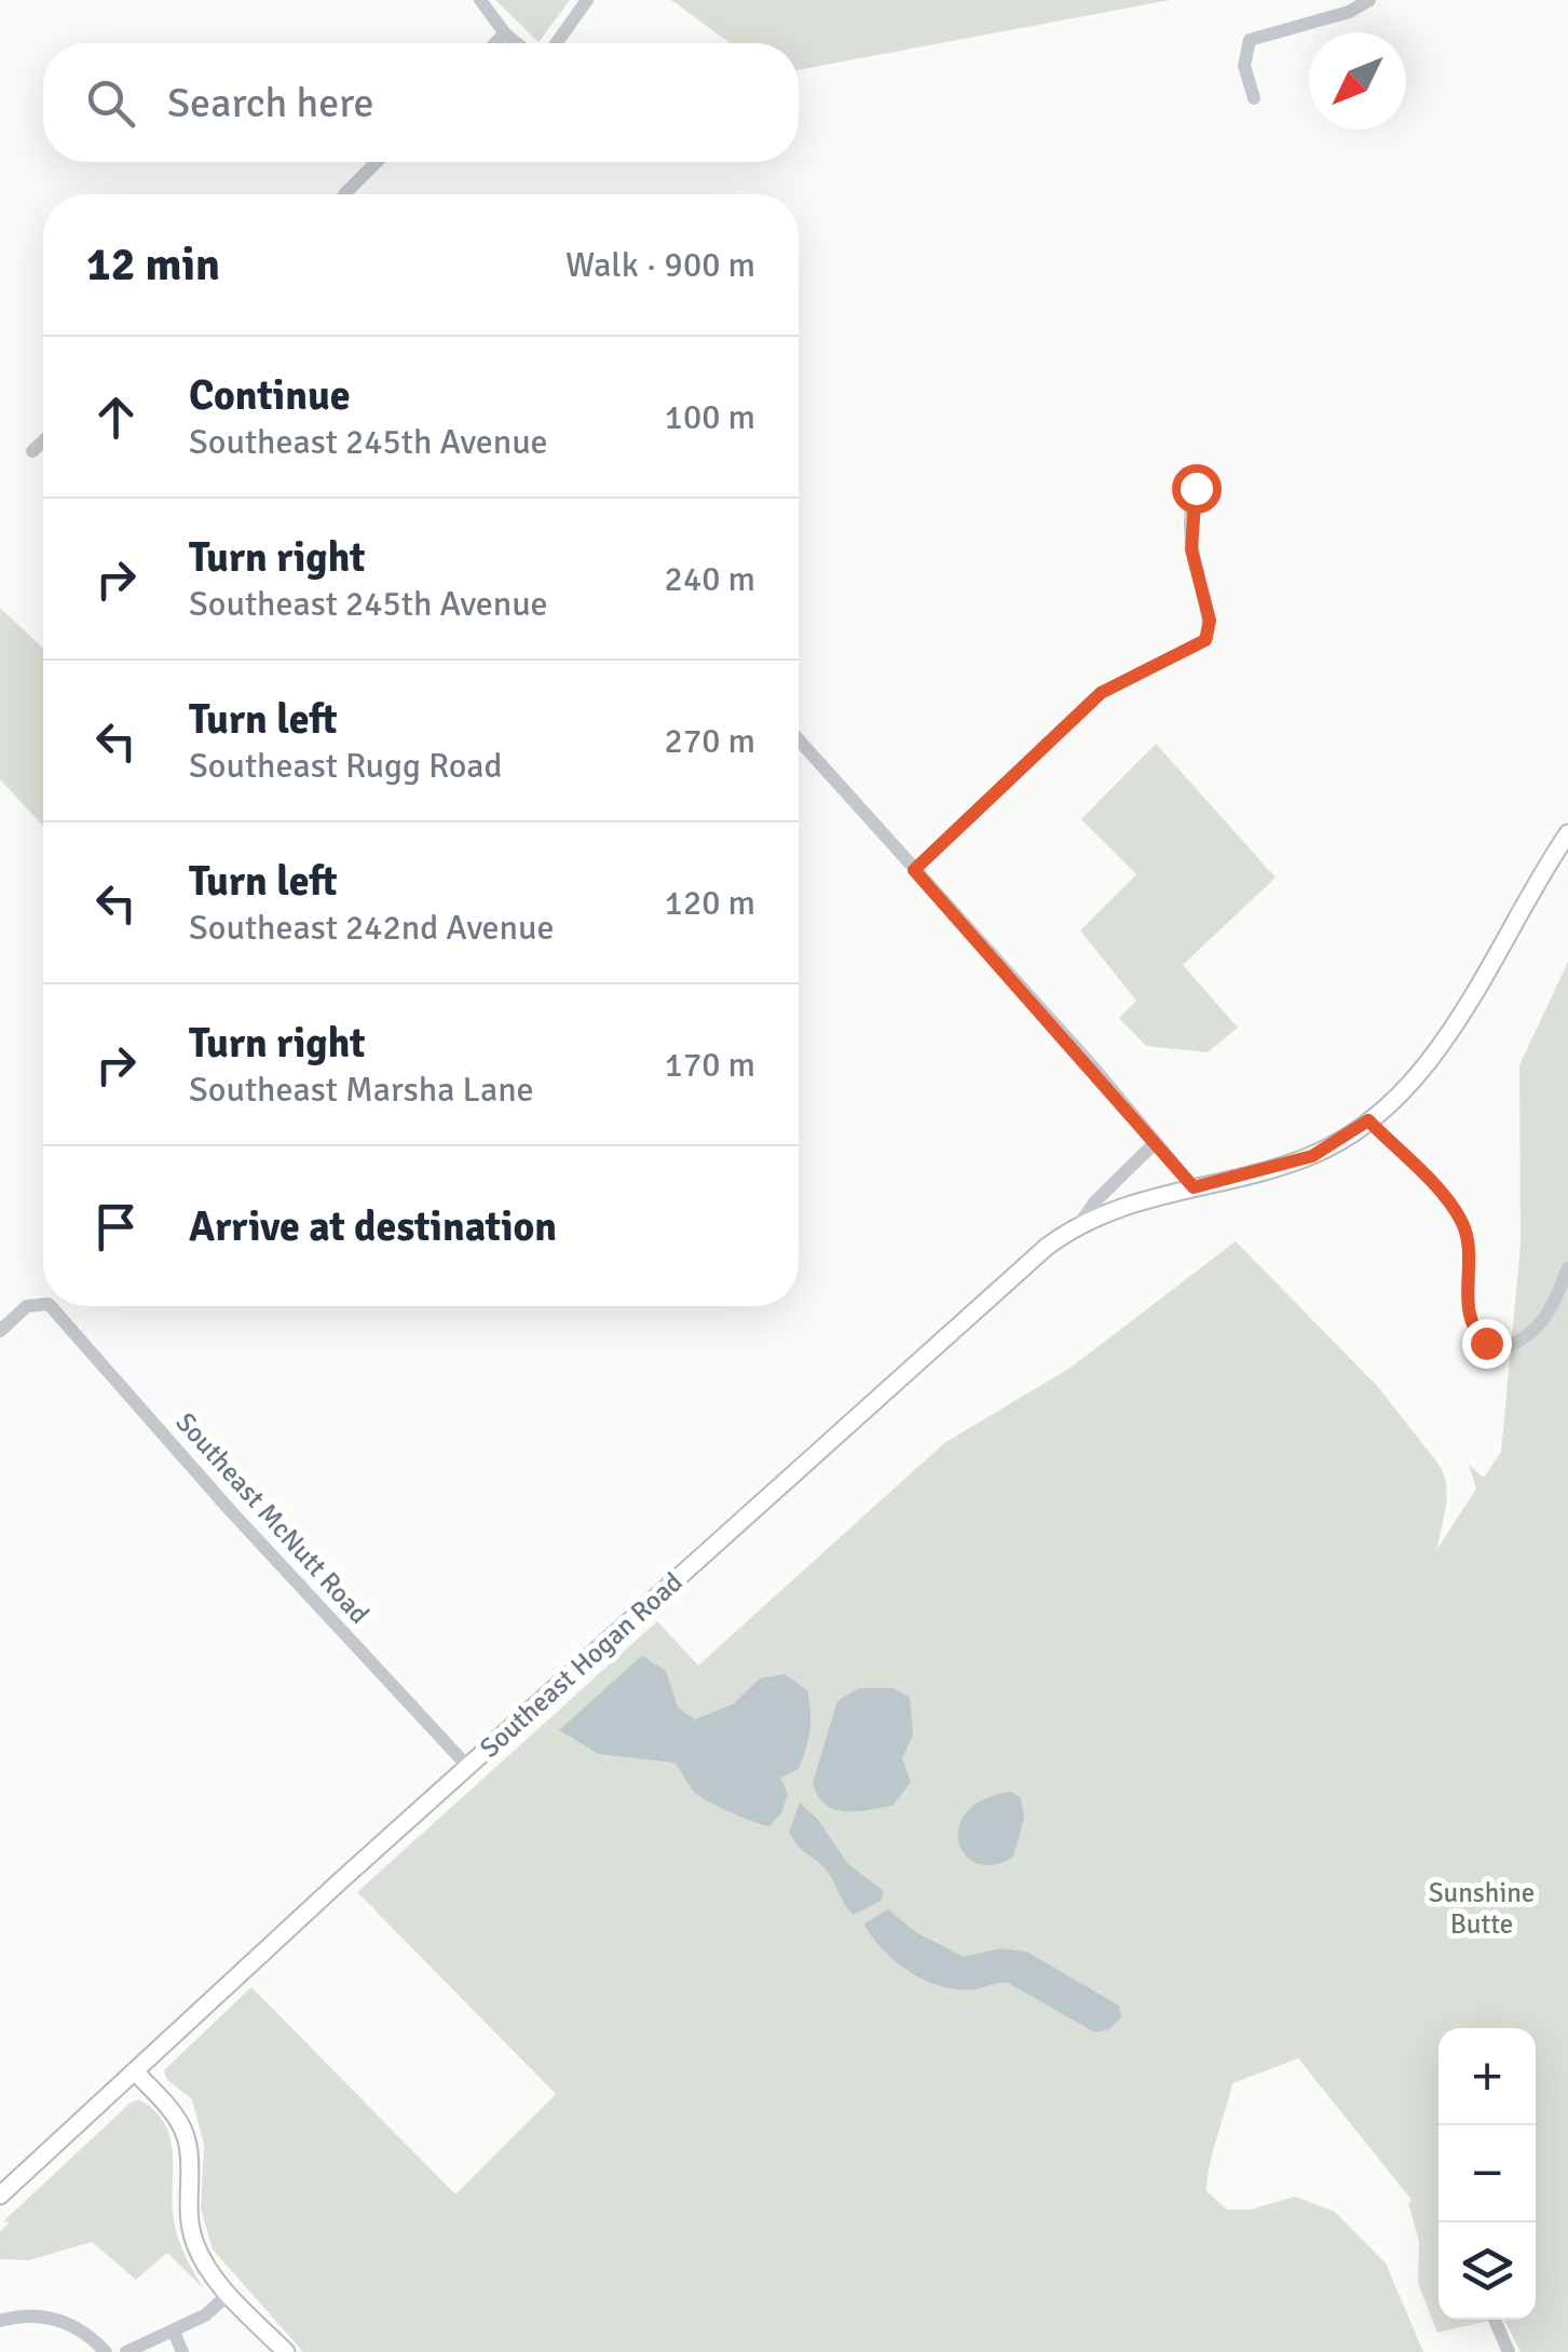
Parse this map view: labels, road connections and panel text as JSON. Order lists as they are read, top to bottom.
{
  "streets": {
    "main road": ["Southeast Hogan Road"],
    "street": ["Southeast McNutt Road"]
  },
  "crossings": [
    ["Southeast McNutt Road", "Southeast Hogan Road"]
  ],
  "parks": ["Sunshine Butte"],
  "north": "bottom left",
  "page": {
    "search": "Search here",
    "heading": ["12 min", "Walk · 900 m"],
    "list": [
      ["Continue", "Southeast 245th Avenue", "100 m"],
      ["Turn right", "Southeast 245th Avenue", "240 m"],
      ["Turn left", "Southeast Rugg Road", "270 m"],
      ["Turn left", "Southeast 242nd Avenue", "120 m"],
      ["Turn right", "Southeast Marsha Lane", "170 m"],
      "Arrive at destination"
    ],
    "map_buttons": ["+", "−"]
  }
}
